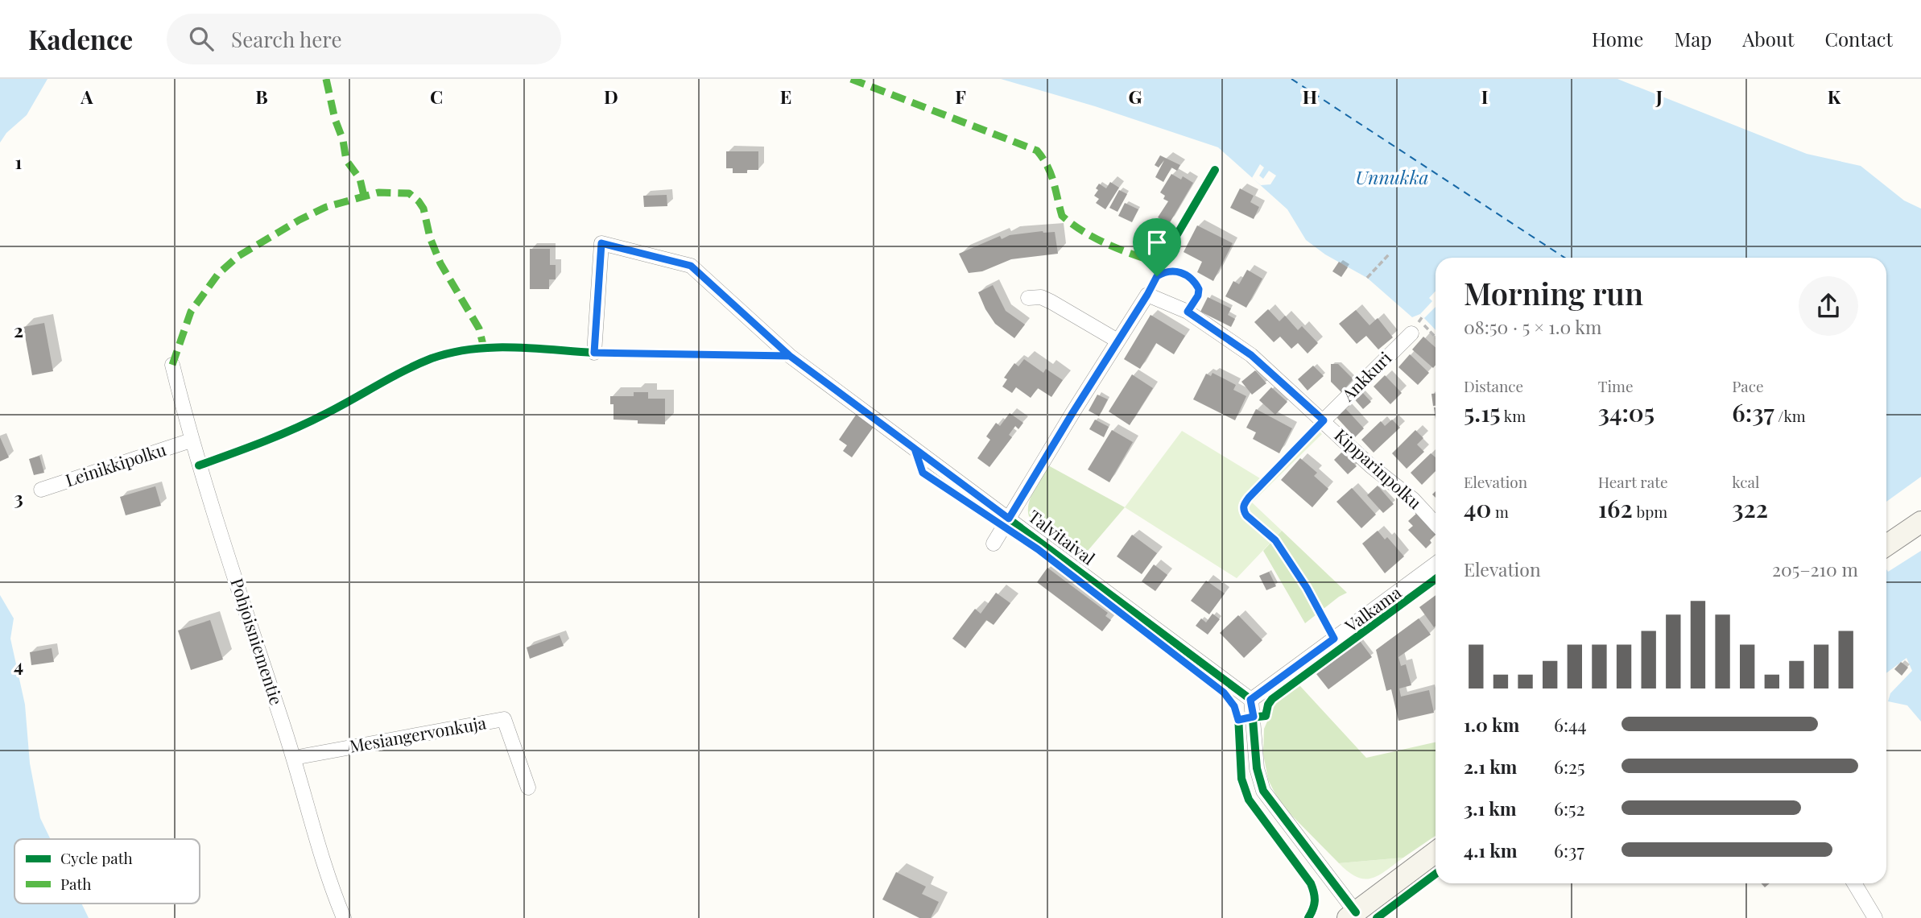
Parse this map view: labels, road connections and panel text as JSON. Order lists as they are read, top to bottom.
{
  "streets": {
    "street": [
      "Ankkuri",
      "Leinikkipolku",
      "Kipparinpolku",
      "Talvitaival",
      "Valkama",
      "Pohjoisniementie",
      "Mesiangervonkuja"
    ]
  },
  "crossings": [
    ["Ankkuri", "Kipparinpolku"],
    ["Leinikkipolku", "Pohjoisniementie"],
    ["Talvitaival", "Valkama"],
    ["Pohjoisniementie", "Mesiangervonkuja"]
  ],
  "water": ["Unnukka"],
  "legend": ["Cycle path", "Path"],
  "page": {
    "header": "Kadence",
    "search": "Search here",
    "nav": [
      "Home",
      "Map",
      "About",
      "Contact"
    ],
    "heading": ["Morning run", "08:50 · 5 × 1.0 km"],
    "stats": [
      ["Distance", "5.15 km"],
      ["Time", "34:05"],
      ["Pace", "6:37 /km"],
      ["Elevation", "40 m"],
      ["Heart rate", "162 bpm"],
      ["kcal", "322"]
    ],
    "chart": ["Elevation", "205–210 m"],
    "list": [
      {
        "name": "1.0 km",
        "note": "6:44"
      },
      {
        "name": "2.1 km",
        "note": "6:25"
      },
      {
        "name": "3.1 km",
        "note": "6:52"
      },
      {
        "name": "4.1 km",
        "note": "6:37"
      }
    ]
  },
  "grid": {
    "columns": [
      "A",
      "B",
      "C",
      "D",
      "E",
      "F",
      "G",
      "H",
      "I",
      "J",
      "K"
    ],
    "rows": [
      "1",
      "2",
      "3",
      "4"
    ]
  }
}
